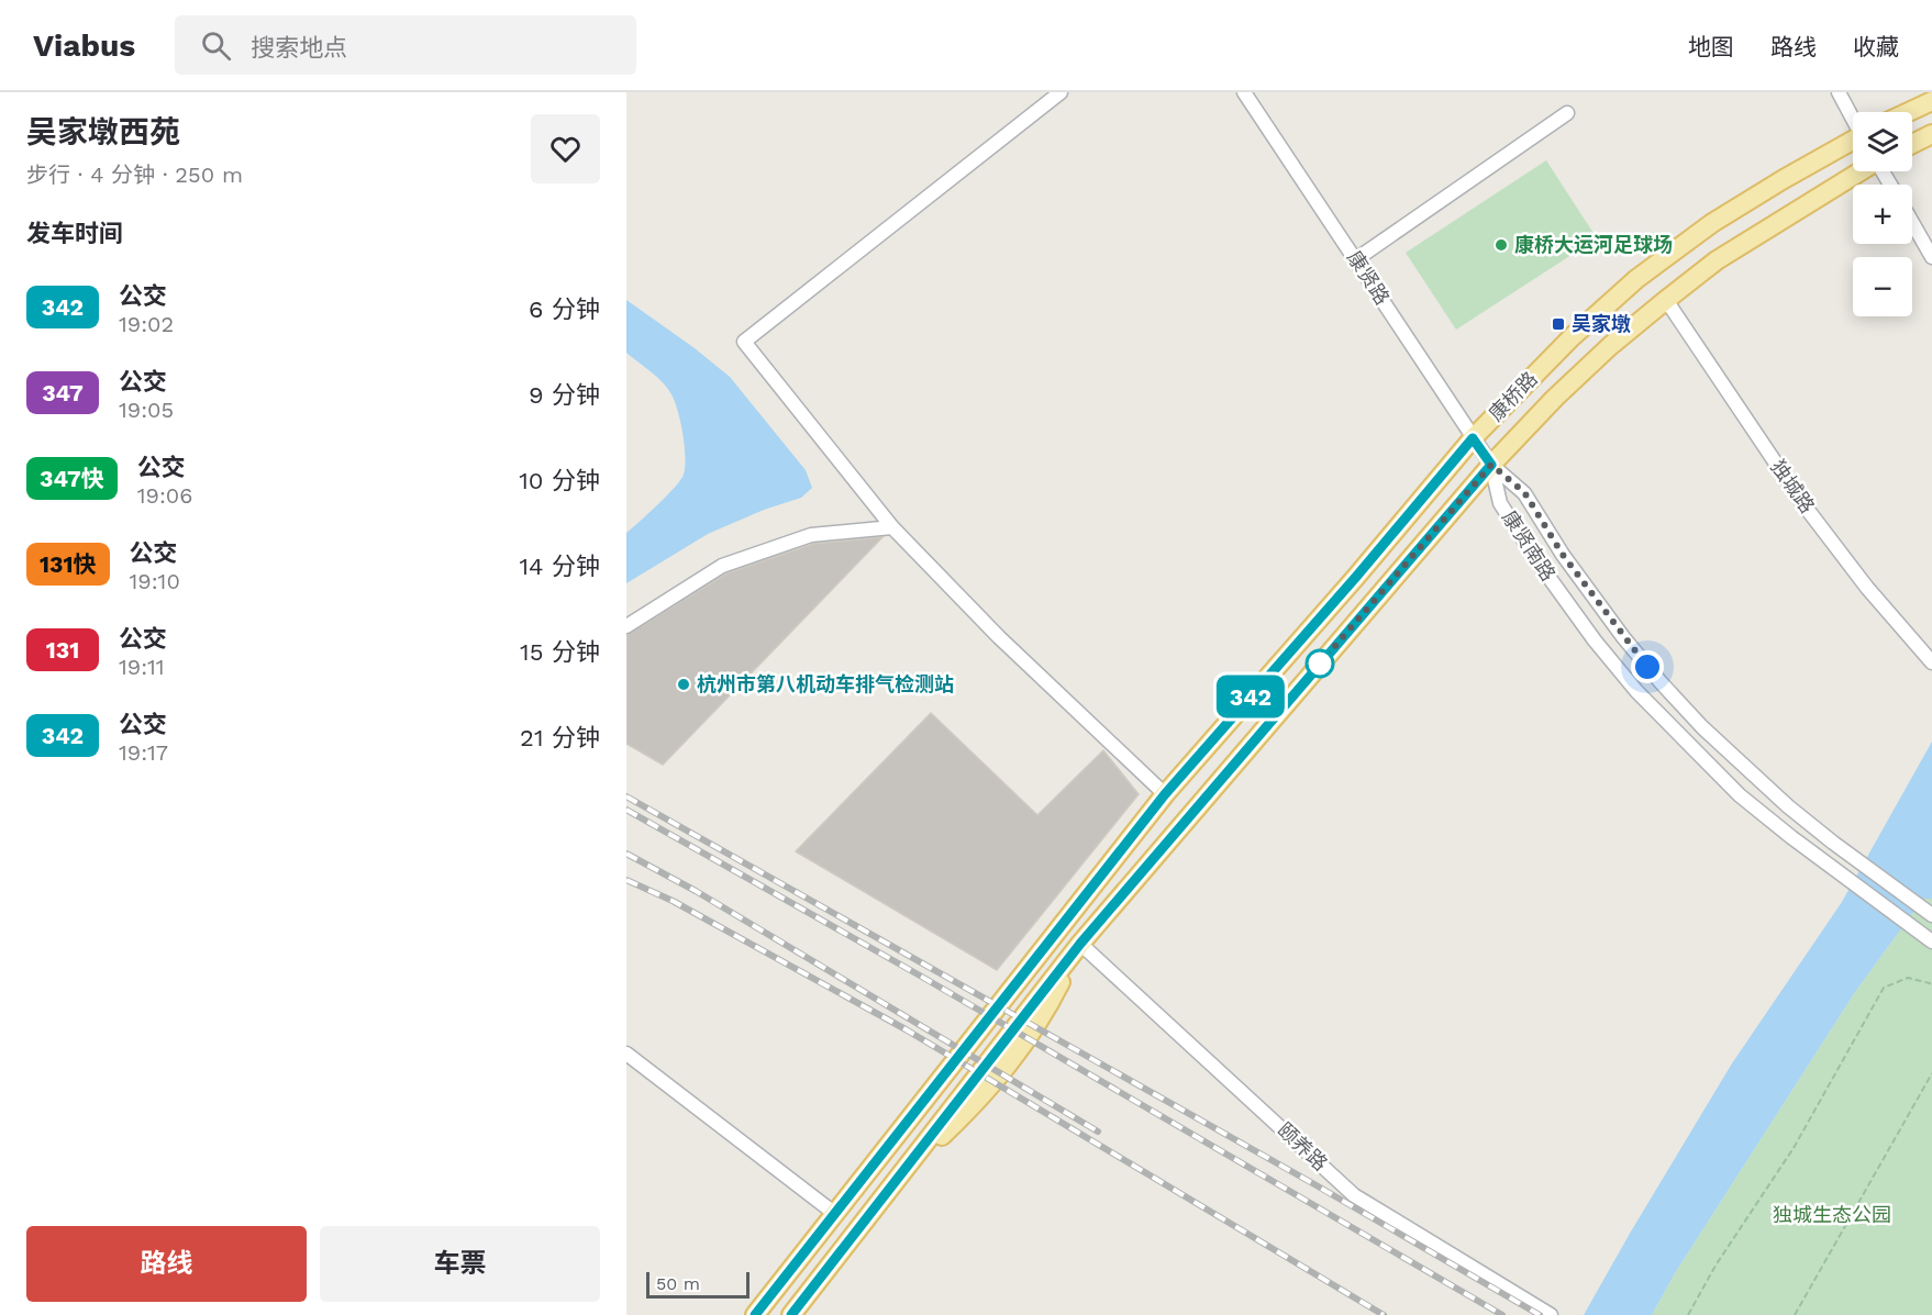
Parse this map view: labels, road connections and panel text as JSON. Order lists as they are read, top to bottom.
{
  "streets": {
    "main road": ["康桥路"],
    "street": [
      "康贤路",
      "独城路",
      "康贤南路",
      "颐养路"
    ]
  },
  "crossings": [
    ["康贤路", "康桥路"],
    ["康贤路", "康贤南路"],
    ["康桥路", "独城路"],
    ["康桥路", "康贤南路"],
    ["康桥路", "颐养路"]
  ],
  "parks": ["独城生态公园"],
  "places": {
    "other": ["康桥大运河足球场", "杭州市第八机动车排气检测站"],
    "transit": ["吴家墩"]
  },
  "lines": ["bus line 342"],
  "scale_bar": "50 m",
  "page": {
    "header": "Viabus",
    "search": "搜索地点",
    "nav": ["地图", "路线", "收藏"],
    "heading": [
      ["吴家墩西苑", "步行 · 4 分钟 · 250 m"],
      "发车时间"
    ],
    "on_map": "342",
    "map_buttons": ["+", "−"],
    "list": [
      {
        "mark": "342",
        "name": "公交",
        "note": "19:02",
        "value": "6 分钟"
      },
      {
        "mark": "347",
        "name": "公交",
        "note": "19:05",
        "value": "9 分钟"
      },
      {
        "mark": "347快",
        "name": "公交",
        "note": "19:06",
        "value": "10 分钟"
      },
      {
        "mark": "131快",
        "name": "公交",
        "note": "19:10",
        "value": "14 分钟"
      },
      {
        "mark": "131",
        "name": "公交",
        "note": "19:11",
        "value": "15 分钟"
      },
      {
        "mark": "342",
        "name": "公交",
        "note": "19:17",
        "value": "21 分钟"
      }
    ],
    "buttons": ["路线", "车票"],
    "scale": "50 m"
  }
}
